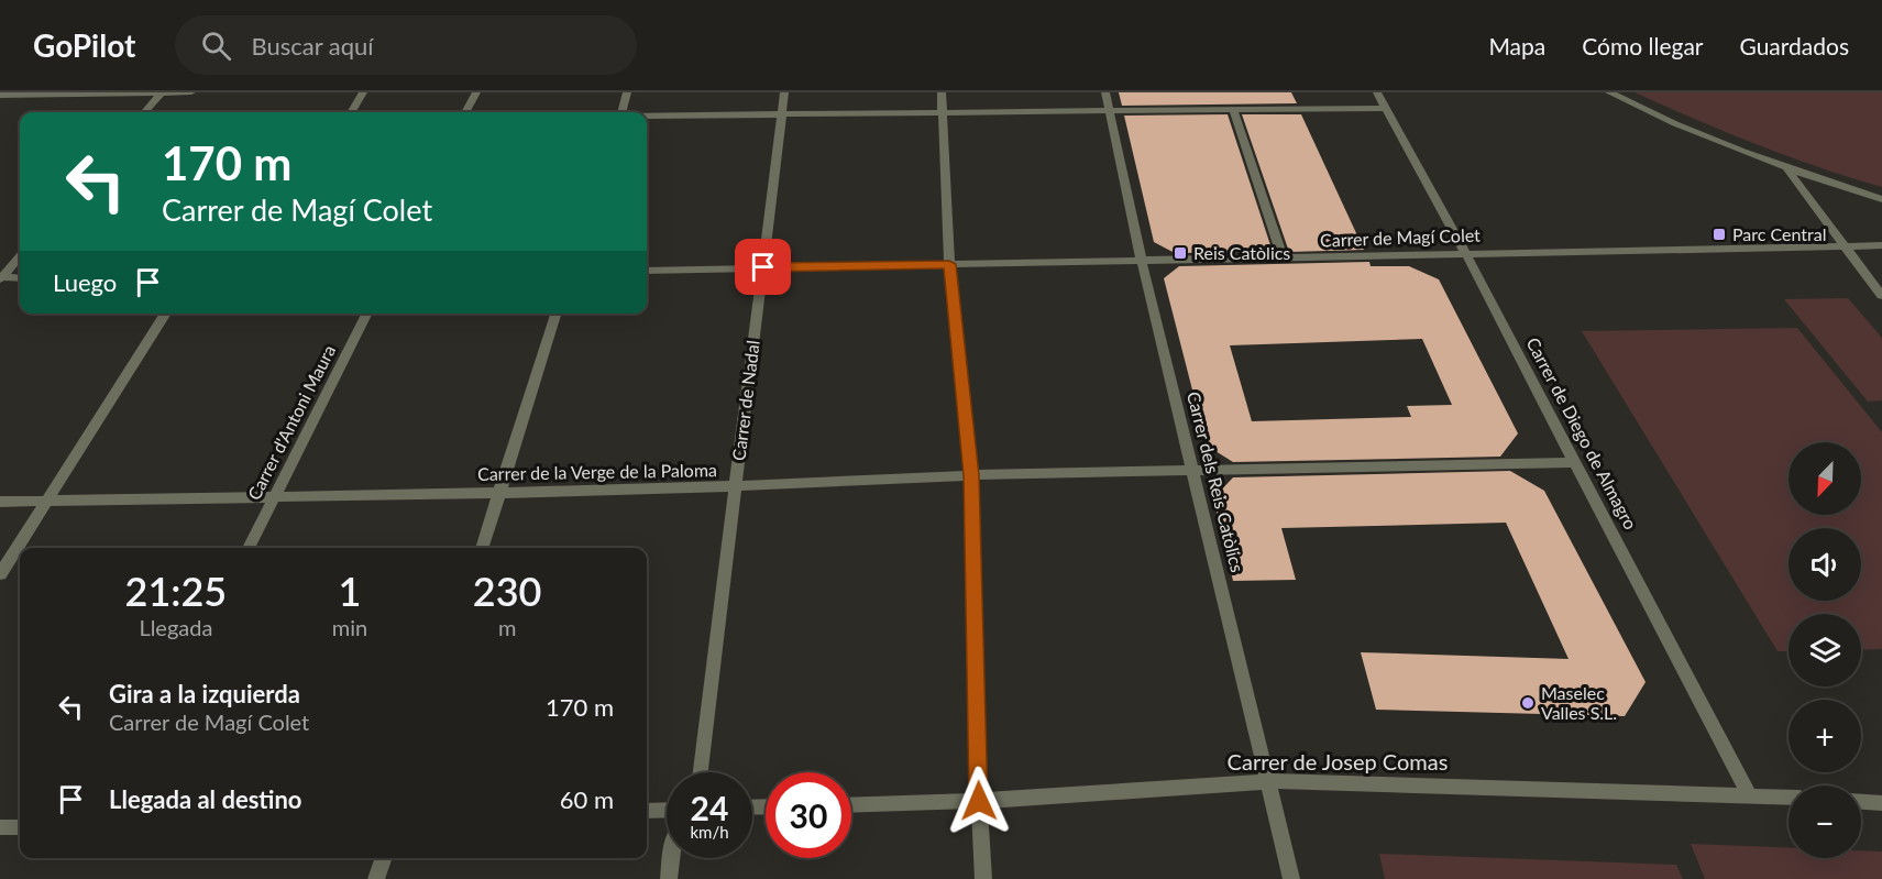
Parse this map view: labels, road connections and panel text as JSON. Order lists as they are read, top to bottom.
{
  "streets": {
    "street": [
      "Carrer de Magí Colet",
      "Carrer de Nadal",
      "Carrer d'Antoni Maura",
      "Carrer de Diego de Almagro",
      "Carrer de la Verge de la Paloma",
      "Carrer dels Reis Catòlics",
      "Carrer de Josep Comas"
    ]
  },
  "crossings": [
    ["Carrer de Magí Colet", "Carrer de Nadal"],
    ["Carrer de Magí Colet", "Carrer de Diego de Almagro"],
    ["Carrer de Magí Colet", "Carrer dels Reis Catòlics"],
    ["Carrer de Nadal", "Carrer de la Verge de la Paloma"],
    ["Carrer d'Antoni Maura", "Carrer de la Verge de la Paloma"],
    ["Carrer de Diego de Almagro", "Carrer de la Verge de la Paloma"],
    ["Carrer de Diego de Almagro", "Carrer de Josep Comas"],
    ["Carrer de la Verge de la Paloma", "Carrer dels Reis Catòlics"],
    ["Carrer dels Reis Catòlics", "Carrer de Josep Comas"]
  ],
  "places": {
    "transit": ["Parc Central", "Reis Catòlics"],
    "other": ["Maselec Valles S.L."]
  },
  "north": "bottom left",
  "page": {
    "header": "GoPilot",
    "search": "Buscar aquí",
    "nav": ["Mapa", "Cómo llegar", "Guardados"],
    "turn": ["170 m", "Carrer de Magí Colet"],
    "then": "Luego",
    "map_buttons": ["+", "−"],
    "eta": [
      "21:25",
      "Llegada",
      "1",
      "min",
      "230",
      "m"
    ],
    "list": [
      {
        "name": "Gira a la izquierda",
        "note": "Carrer de Magí Colet",
        "value": "170 m"
      },
      {
        "name": "Llegada al destino",
        "value": "60 m"
      }
    ],
    "speed": "24 km/h",
    "limit": "30"
  }
}
